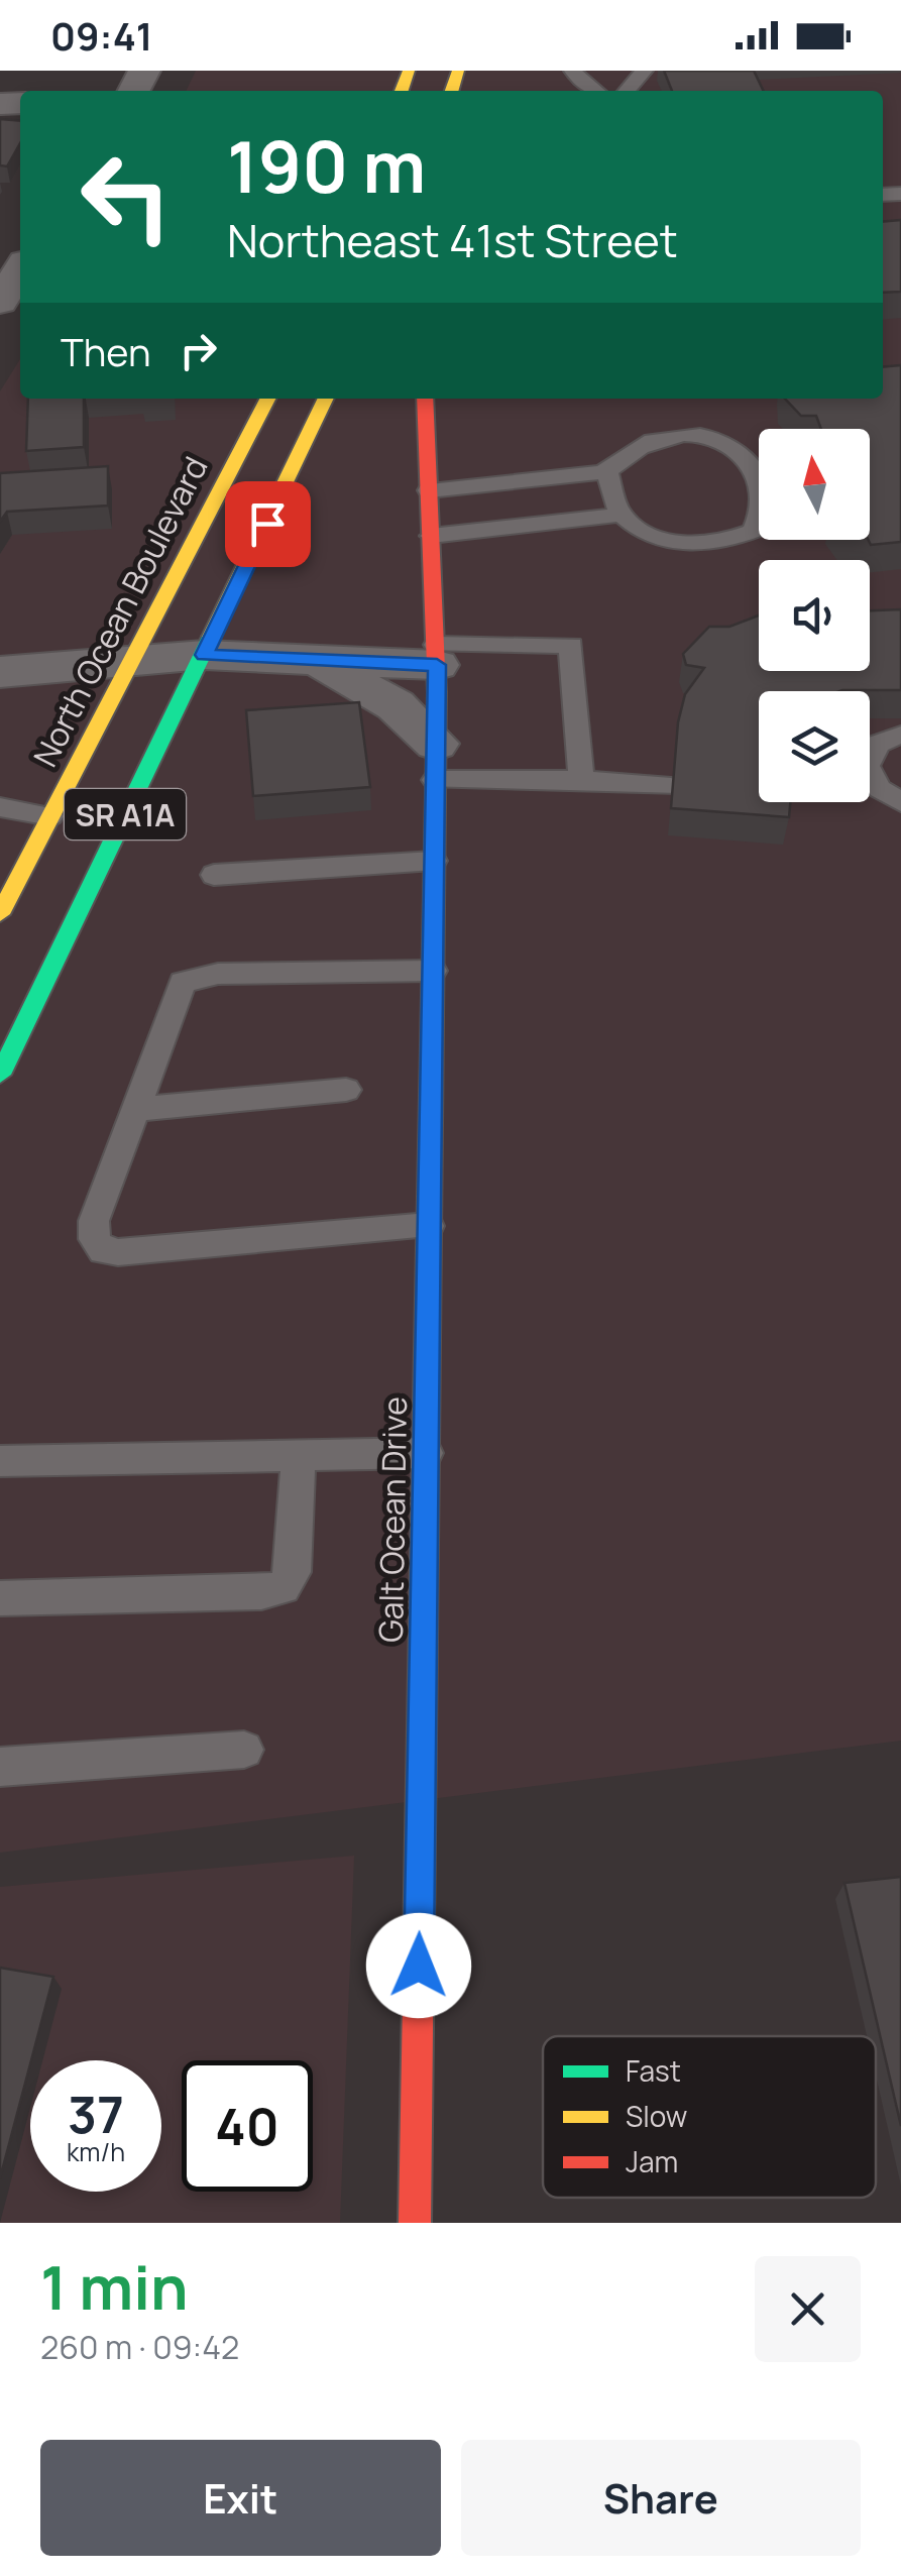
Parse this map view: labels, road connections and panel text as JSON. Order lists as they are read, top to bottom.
{
  "streets": {
    "main road": ["North Ocean Boulevard", "SR A1A", "Galt Ocean Drive"]
  },
  "legend": ["Fast", "Slow", "Jam"],
  "north": "top",
  "page": {
    "status": "09:41",
    "turn": ["190 m", "Northeast 41st Street"],
    "then": "Then",
    "speed": "37 km/h",
    "limit": "40",
    "heading": ["1 min", "260 m · 09:42"],
    "buttons": ["Exit", "Share"]
  }
}
